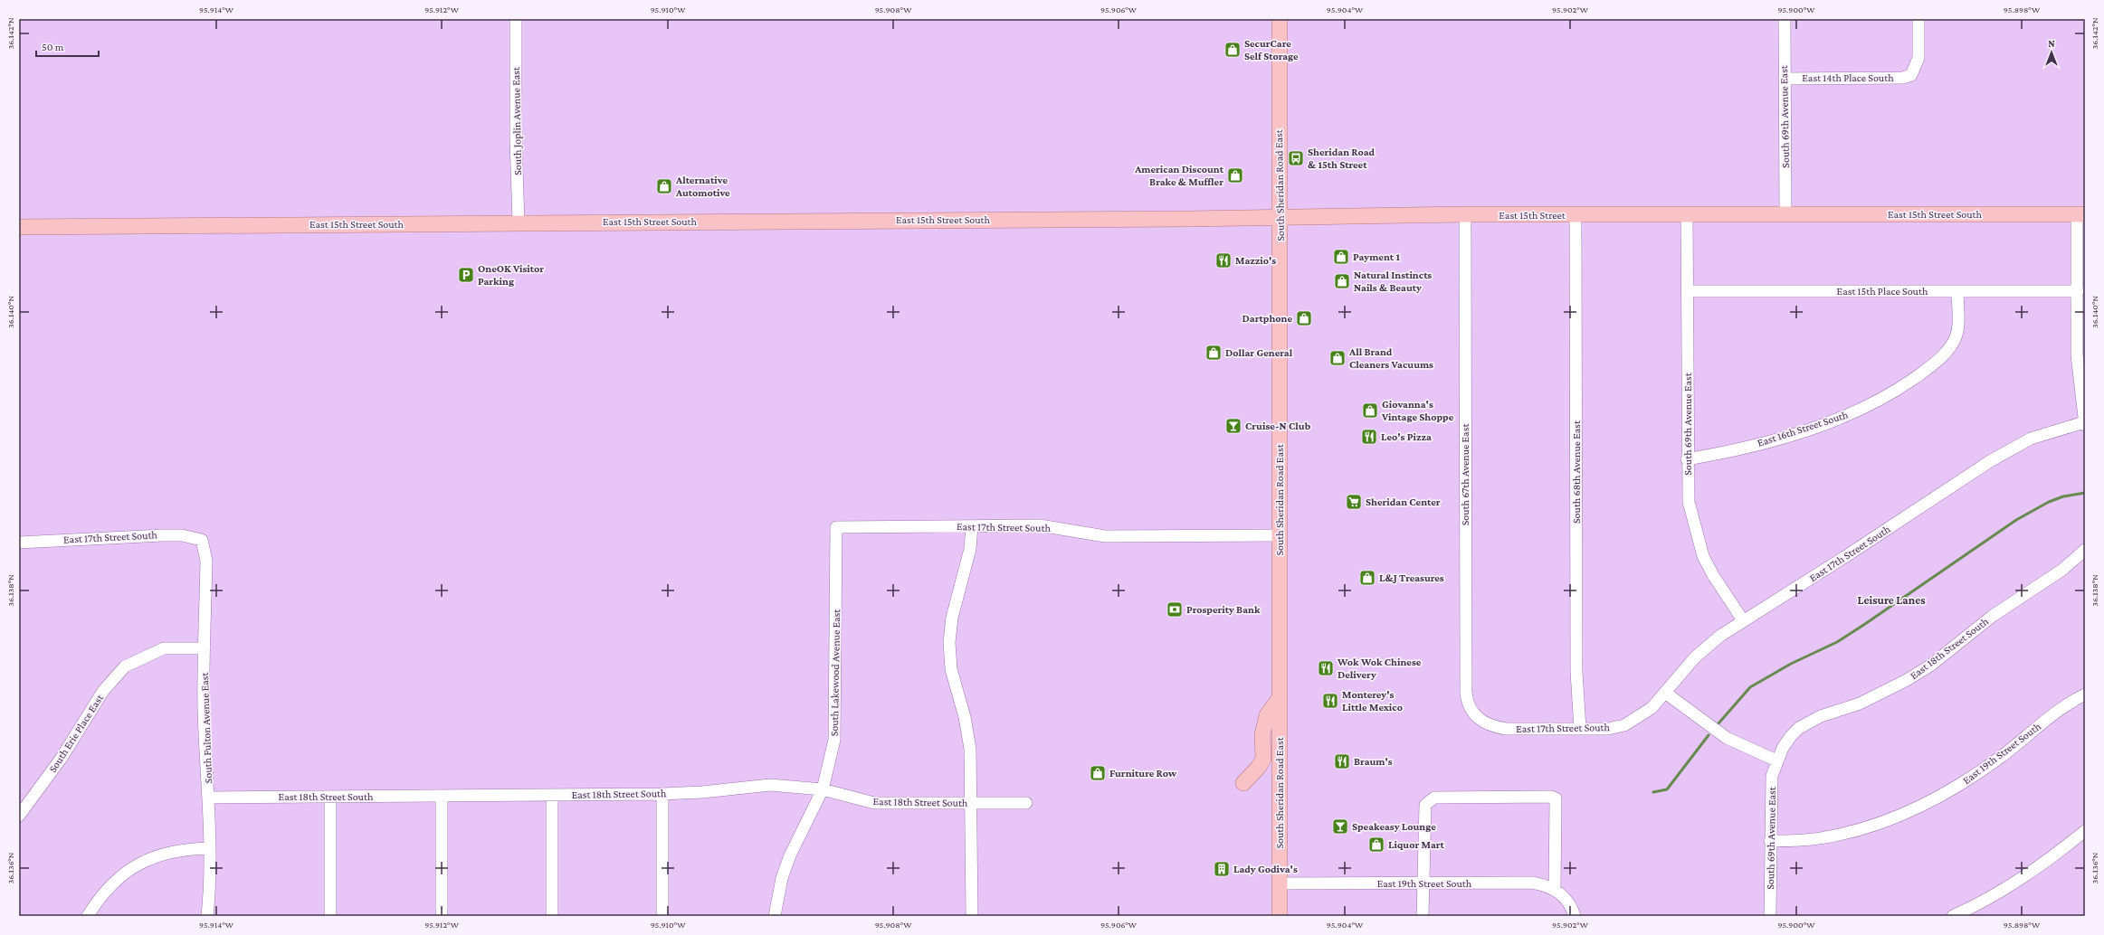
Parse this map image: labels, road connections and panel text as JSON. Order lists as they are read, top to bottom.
{
  "streets": {
    "main road": ["South Sheridan Road East", "East 15th Street South", "East 15th Street"],
    "street": [
      "East 14th Place South",
      "South 69th Avenue East",
      "South Joplin Avenue East",
      "East 15th Place South",
      "East 16th Street South",
      "South 68th Avenue East",
      "South 67th Avenue East",
      "East 17th Street South",
      "East 18th Street South",
      "South Lakewood Avenue East",
      "South Fulton Avenue East",
      "South Erie Place East",
      "East 19th Street South"
    ]
  },
  "crossings": [
    ["East 14th Place South", "South 69th Avenue East"],
    ["South 69th Avenue East", "East 15th Street South"],
    ["South 69th Avenue East", "East 15th Street"],
    ["South 69th Avenue East", "East 15th Place South"],
    ["South 69th Avenue East", "East 16th Street South"],
    ["South 69th Avenue East", "East 17th Street South"],
    ["South 69th Avenue East", "East 18th Street South"],
    ["South 69th Avenue East", "East 19th Street South"],
    ["South Joplin Avenue East", "East 15th Street South"],
    ["South Sheridan Road East", "East 15th Street South"],
    ["South Sheridan Road East", "East 15th Street"],
    ["South Sheridan Road East", "East 17th Street South"],
    ["South Sheridan Road East", "East 19th Street South"],
    ["East 15th Street South", "East 15th Street"],
    ["East 15th Street", "South 68th Avenue East"],
    ["East 15th Street", "South 67th Avenue East"],
    ["East 15th Place South", "East 16th Street South"],
    ["South 68th Avenue East", "East 17th Street South"],
    ["South 67th Avenue East", "East 17th Street South"],
    ["East 17th Street South", "South Lakewood Avenue East"],
    ["East 17th Street South", "South Fulton Avenue East"],
    ["East 18th Street South", "South Lakewood Avenue East"],
    ["East 18th Street South", "South Fulton Avenue East"],
    ["South Fulton Avenue East", "South Erie Place East"]
  ],
  "districts": ["Leisure Lanes"],
  "places": {
    "shop": [
      "SecurCare Self Storage",
      "American Discount Brake & Muffler",
      "Alternative Automotive",
      "Payment 1",
      "Natural Instincts Nails & Beauty",
      "Dartphone",
      "Dollar General",
      "All Brand Cleaners Vacuums",
      "Giovanna's Vintage Shoppe",
      "L&J Treasures",
      "Furniture Row",
      "Liquor Mart"
    ],
    "bus stop": ["Sheridan Road & 15th Street"],
    "restaurant": [
      "Mazzio's",
      "Leo's Pizza",
      "Wok Wok Chinese Delivery",
      "Monterey's Little Mexico",
      "Braum's"
    ],
    "parking": ["OneOK Visitor Parking"],
    "bar": ["Cruise-N Club", "Speakeasy Lounge"],
    "supermarket": ["Sheridan Center"],
    "bank": ["Prosperity Bank"],
    "building": ["Lady Godiva's"]
  },
  "scale_bar": "50 m",
  "north": "top",
  "coordinates": [
    "95.914°W",
    "95.912°W",
    "95.910°W",
    "95.908°W",
    "95.906°W",
    "95.904°W",
    "95.902°W",
    "95.900°W",
    "95.898°W",
    "36.142°N",
    "36.140°N",
    "36.138°N",
    "36.136°N"
  ]
}
